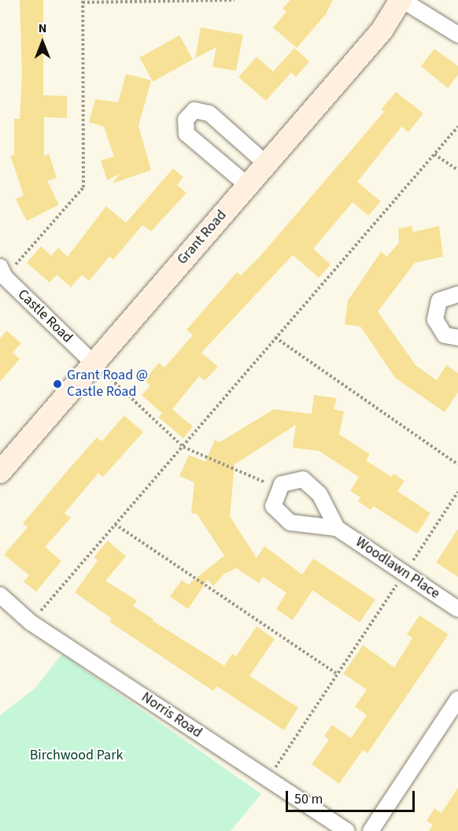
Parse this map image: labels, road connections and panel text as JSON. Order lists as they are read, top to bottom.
{
  "streets": {
    "street": [
      "Grant Road",
      "Castle Road",
      "Woodlawn Place",
      "Norris Road"
    ]
  },
  "crossings": [
    ["Grant Road", "Castle Road"]
  ],
  "parks": ["Birchwood Park"],
  "places": ["Grant Road @ Castle Road"],
  "scale_bar": "50 m",
  "north": "top"
}
